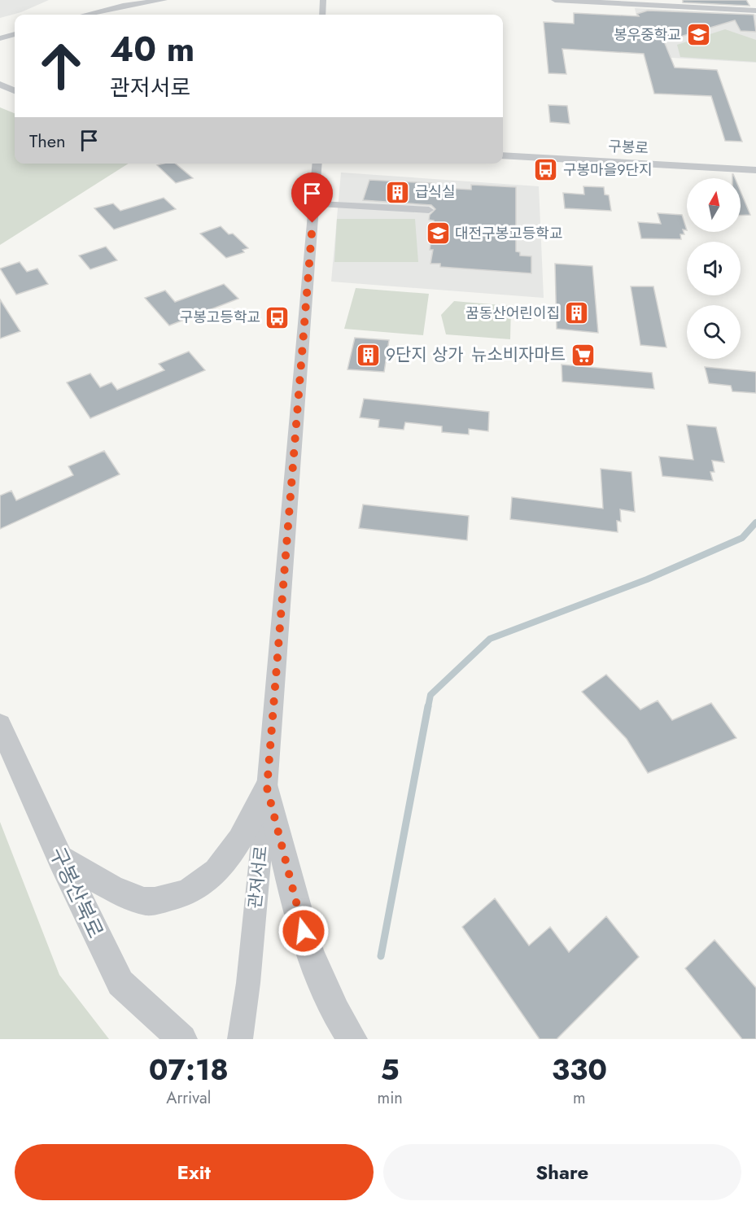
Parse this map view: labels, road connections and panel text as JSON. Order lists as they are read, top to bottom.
{
  "streets": {
    "street": ["구봉로", "관저서로", "구봉산북로"]
  },
  "places": {
    "school or university": ["봉우중학교", "대전구봉고등학교"],
    "bus stop": ["구봉마을9단지", "구봉고등학교"],
    "building": ["급식실", "꿈동산어린이집", "9단지 상가"],
    "supermarket": ["뉴소비자마트"]
  },
  "north": "top",
  "page": {
    "turn": ["40 m", "관저서로"],
    "then": "Then",
    "eta": [
      "07:18",
      "Arrival",
      "5",
      "min",
      "330",
      "m"
    ],
    "buttons": ["Exit", "Share"]
  }
}
